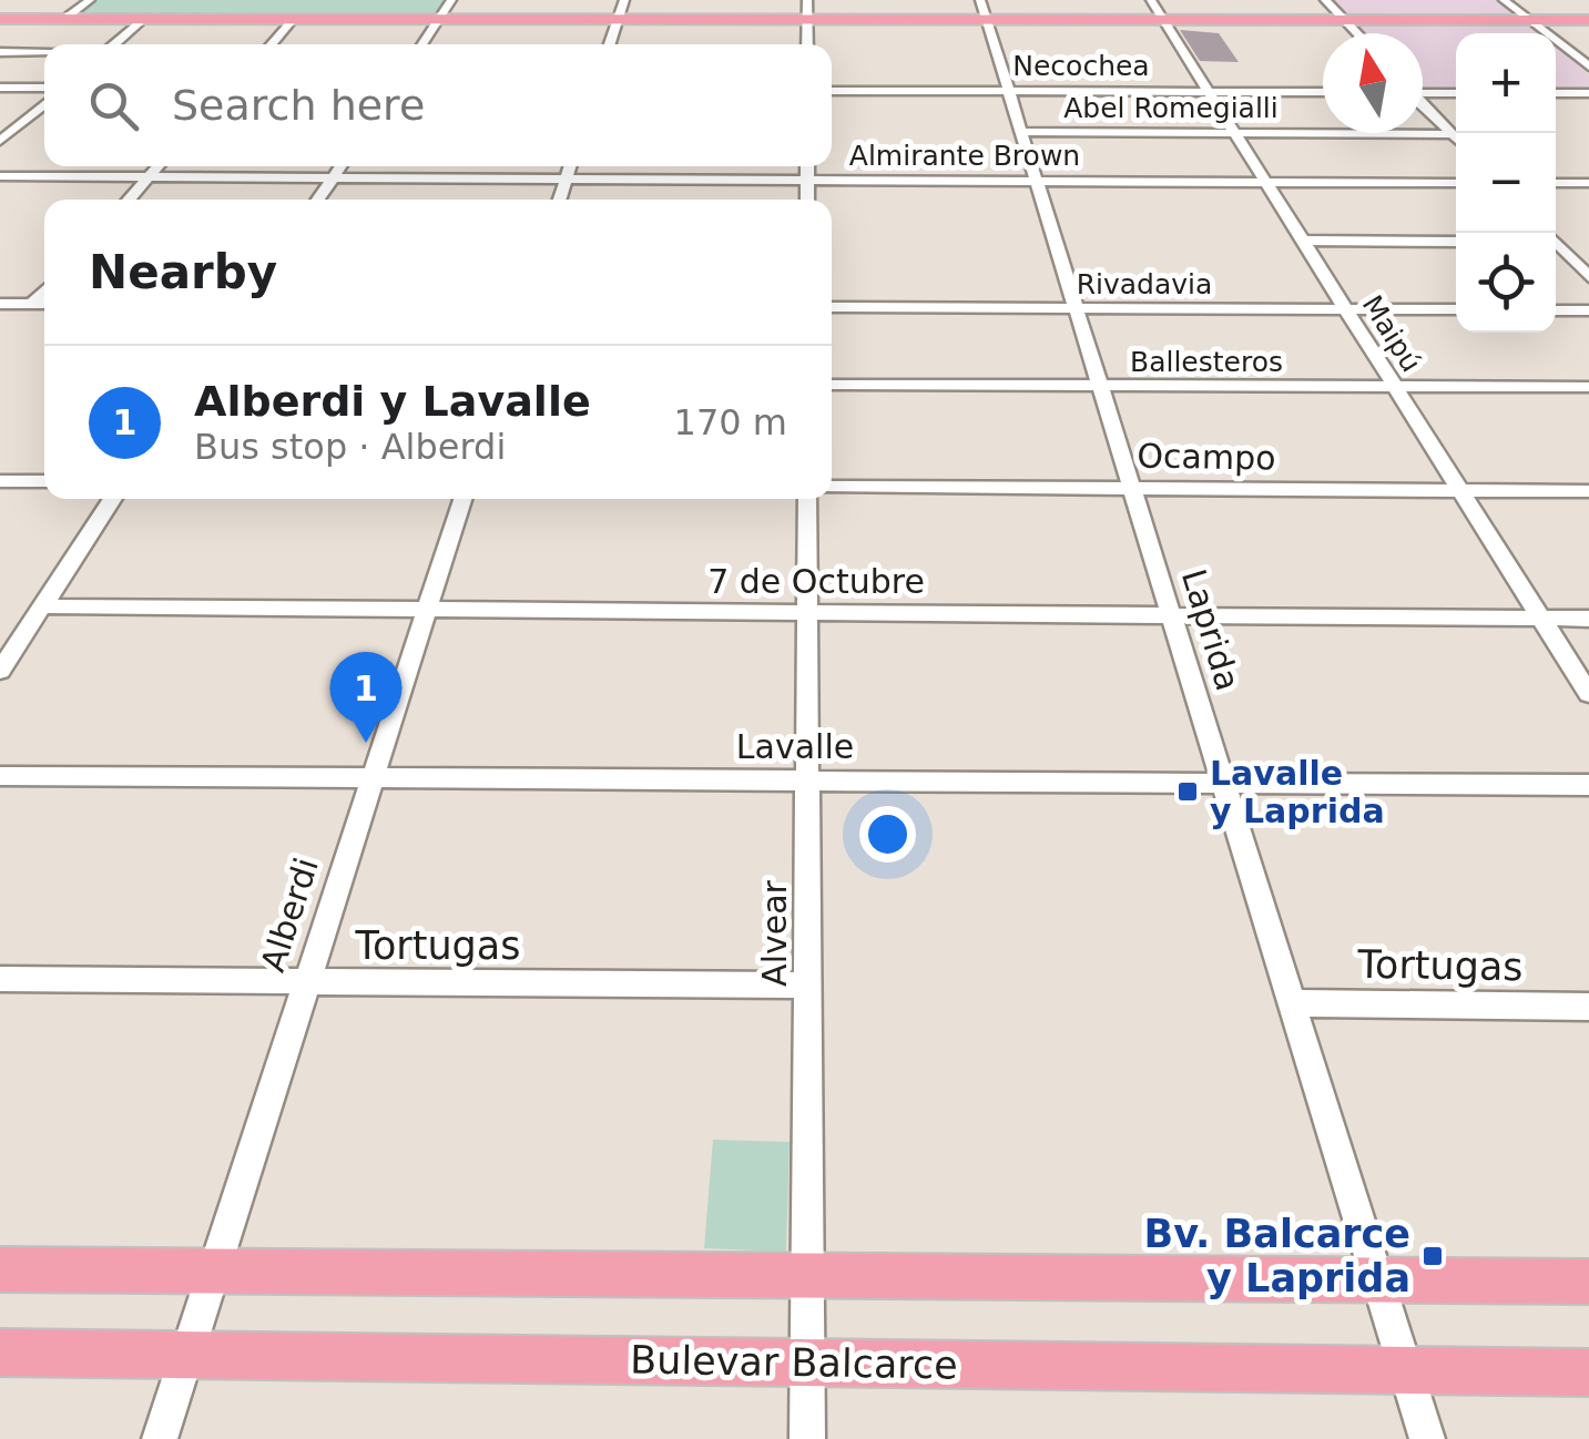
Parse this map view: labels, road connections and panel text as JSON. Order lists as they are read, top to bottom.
{
  "streets": {
    "main road": ["Bulevar Balcarce"],
    "street": [
      "Necochea",
      "Abel Romegialli",
      "Almirante Brown",
      "Rivadavia",
      "Maipú",
      "Ballesteros",
      "Ocampo",
      "7 de Octubre",
      "Laprida",
      "Lavalle",
      "Alberdi",
      "Alvear",
      "Tortugas"
    ]
  },
  "crossings": [
    ["Necochea", "Maipú"],
    ["Necochea", "Laprida"],
    ["Abel Romegialli", "Maipú"],
    ["Abel Romegialli", "Laprida"],
    ["Almirante Brown", "Maipú"],
    ["Almirante Brown", "Laprida"],
    ["Rivadavia", "Maipú"],
    ["Rivadavia", "Laprida"],
    ["Maipú", "Ballesteros"],
    ["Maipú", "Ocampo"],
    ["Maipú", "7 de Octubre"],
    ["Ballesteros", "Laprida"],
    ["Ocampo", "Laprida"],
    ["7 de Octubre", "Laprida"],
    ["7 de Octubre", "Alberdi"],
    ["7 de Octubre", "Alvear"],
    ["Laprida", "Lavalle"],
    ["Laprida", "Tortugas"],
    ["Laprida", "Bulevar Balcarce"],
    ["Lavalle", "Alberdi"],
    ["Lavalle", "Alvear"],
    ["Alberdi", "Tortugas"],
    ["Alberdi", "Bulevar Balcarce"],
    ["Alvear", "Tortugas"],
    ["Alvear", "Bulevar Balcarce"]
  ],
  "places": {
    "transit": ["Lavalle y Laprida", "Bv. Balcarce y Laprida"]
  },
  "north": "top",
  "page": {
    "map_buttons": ["+", "−"],
    "search": "Search here",
    "heading": "Nearby",
    "list": [
      {
        "mark": "1",
        "name": "Alberdi y Lavalle",
        "note": "Bus stop · Alberdi",
        "value": "170 m"
      }
    ],
    "pins": "1"
  }
}
